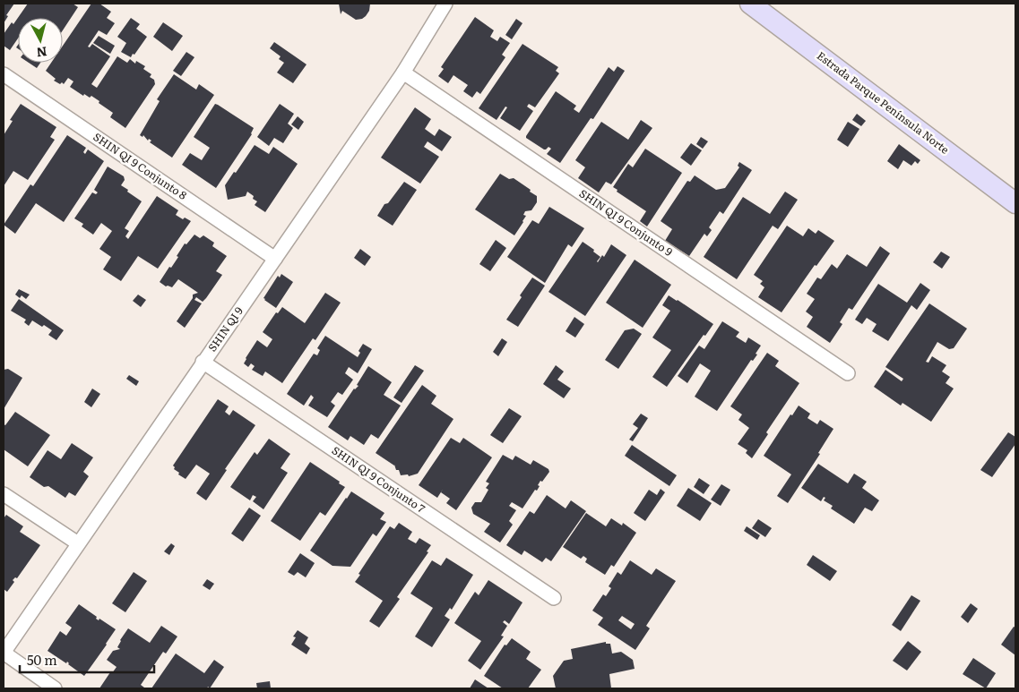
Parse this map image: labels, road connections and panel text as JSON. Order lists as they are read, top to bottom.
{
  "streets": {
    "main road": ["Estrada Parque Península Norte"],
    "street": [
      "SHIN QI 9 Conjunto 8",
      "SHIN QI 9 Conjunto 9",
      "SHIN QI 9",
      "SHIN QI 9 Conjunto 7"
    ]
  },
  "crossings": [
    ["SHIN QI 9 Conjunto 8", "SHIN QI 9"],
    ["SHIN QI 9 Conjunto 9", "SHIN QI 9"],
    ["SHIN QI 9", "SHIN QI 9 Conjunto 7"]
  ],
  "scale_bar": "50 m",
  "north": "bottom"
}
